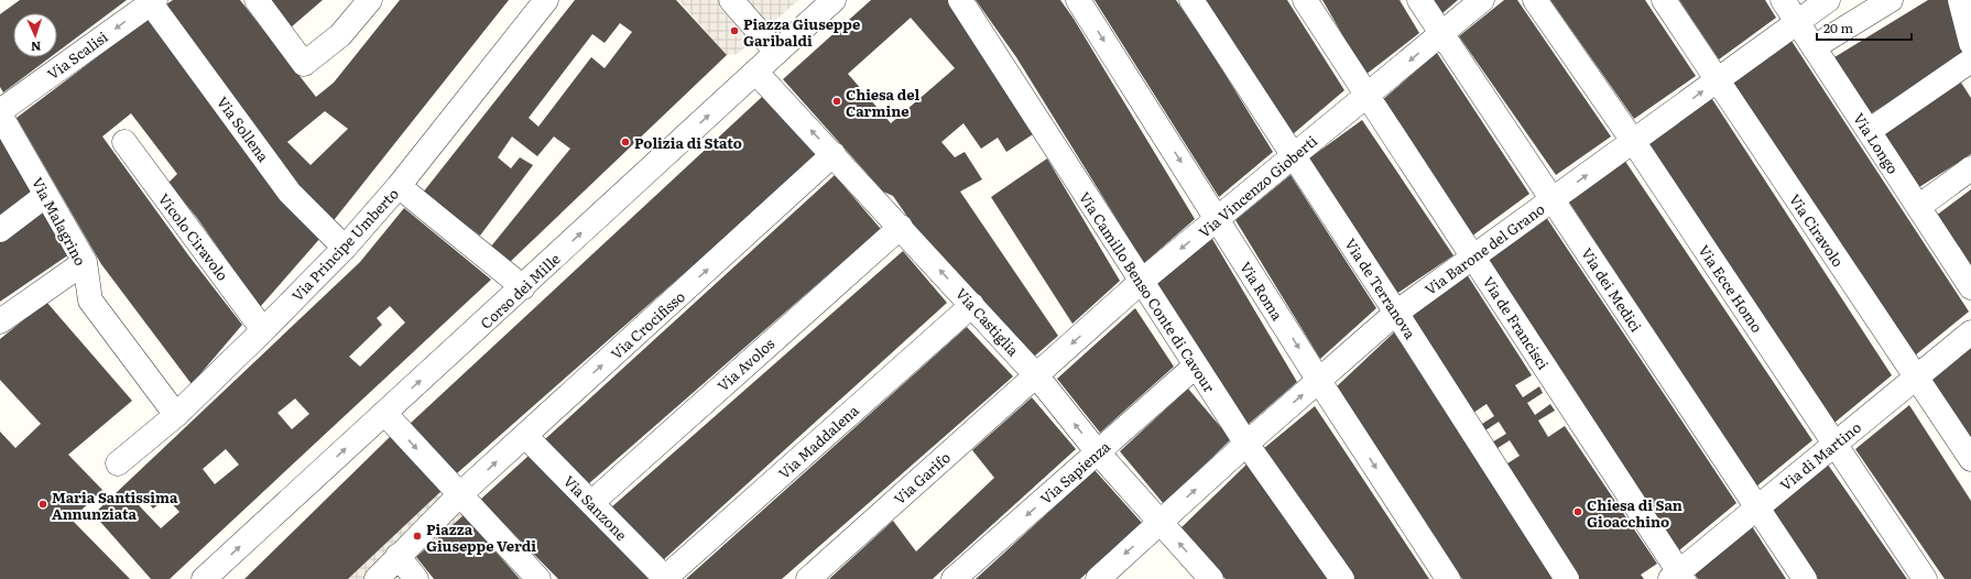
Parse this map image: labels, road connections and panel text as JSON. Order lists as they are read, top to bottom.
{
  "streets": {
    "street": [
      "Via Scalisi",
      "Via Sollena",
      "Via Longo",
      "Via Vincenzo Gioberti",
      "Via Malagrino",
      "Via Ciravolo",
      "Vicolo Ciravolo",
      "Via Principe Umberto",
      "Via Barone del Grano",
      "Via de Terranova",
      "Via Ecce Homo",
      "Via dei Medici",
      "Corso dei Mille",
      "Via Roma",
      "Via Camillo Benso Conte di Cavour",
      "Via Castiglia",
      "Via de Francisci",
      "Via Crocifisso",
      "Via Avolos",
      "Via Maddalena",
      "Via di Martino",
      "Via Sapienza",
      "Via Garifo",
      "Via Sanzone"
    ]
  },
  "crossings": [
    ["Via Scalisi", "Via Sollena"],
    ["Via Scalisi", "Via Malagrino"],
    ["Via Sollena", "Via Principe Umberto"],
    ["Via Longo", "Via Barone del Grano"],
    ["Via Vincenzo Gioberti", "Via de Terranova"],
    ["Via Vincenzo Gioberti", "Via dei Medici"],
    ["Via Vincenzo Gioberti", "Via Roma"],
    ["Via Vincenzo Gioberti", "Via Camillo Benso Conte di Cavour"],
    ["Via Vincenzo Gioberti", "Via Castiglia"],
    ["Via Vincenzo Gioberti", "Via de Francisci"],
    ["Via Vincenzo Gioberti", "Via Garifo"],
    ["Via Malagrino", "Via Principe Umberto"],
    ["Via Ciravolo", "Via Barone del Grano"],
    ["Via Ciravolo", "Via di Martino"],
    ["Vicolo Ciravolo", "Via Principe Umberto"],
    ["Via Barone del Grano", "Via de Terranova"],
    ["Via Barone del Grano", "Via Ecce Homo"],
    ["Via Barone del Grano", "Via dei Medici"],
    ["Via Barone del Grano", "Via Roma"],
    ["Via Barone del Grano", "Via Camillo Benso Conte di Cavour"],
    ["Via Barone del Grano", "Via Castiglia"],
    ["Via Barone del Grano", "Via de Francisci"],
    ["Via Ecce Homo", "Via di Martino"],
    ["Via dei Medici", "Via di Martino"],
    ["Corso dei Mille", "Via Castiglia"],
    ["Via Camillo Benso Conte di Cavour", "Via Sapienza"],
    ["Via Castiglia", "Via Crocifisso"],
    ["Via Castiglia", "Via Avolos"],
    ["Via Castiglia", "Via Maddalena"],
    ["Via Castiglia", "Via Sapienza"],
    ["Via Castiglia", "Via Garifo"],
    ["Via de Francisci", "Via di Martino"],
    ["Via Crocifisso", "Via Sanzone"],
    ["Via Avolos", "Via Sanzone"],
    ["Via Maddalena", "Via Sanzone"]
  ],
  "one_way": [
    "Via Scalisi",
    "Via Vincenzo Gioberti",
    "Corso dei Mille",
    "Via Roma",
    "Via Castiglia",
    "Via Crocifisso",
    "Via Sapienza"
  ],
  "places": [
    "Piazza Giuseppe Garibaldi",
    "Chiesa del Carmine",
    "Polizia di Stato",
    "Maria Santissima Annunziata",
    "Chiesa di San Gioacchino",
    "Piazza Giuseppe Verdi"
  ],
  "scale_bar": "20 m",
  "north": "bottom"
}
